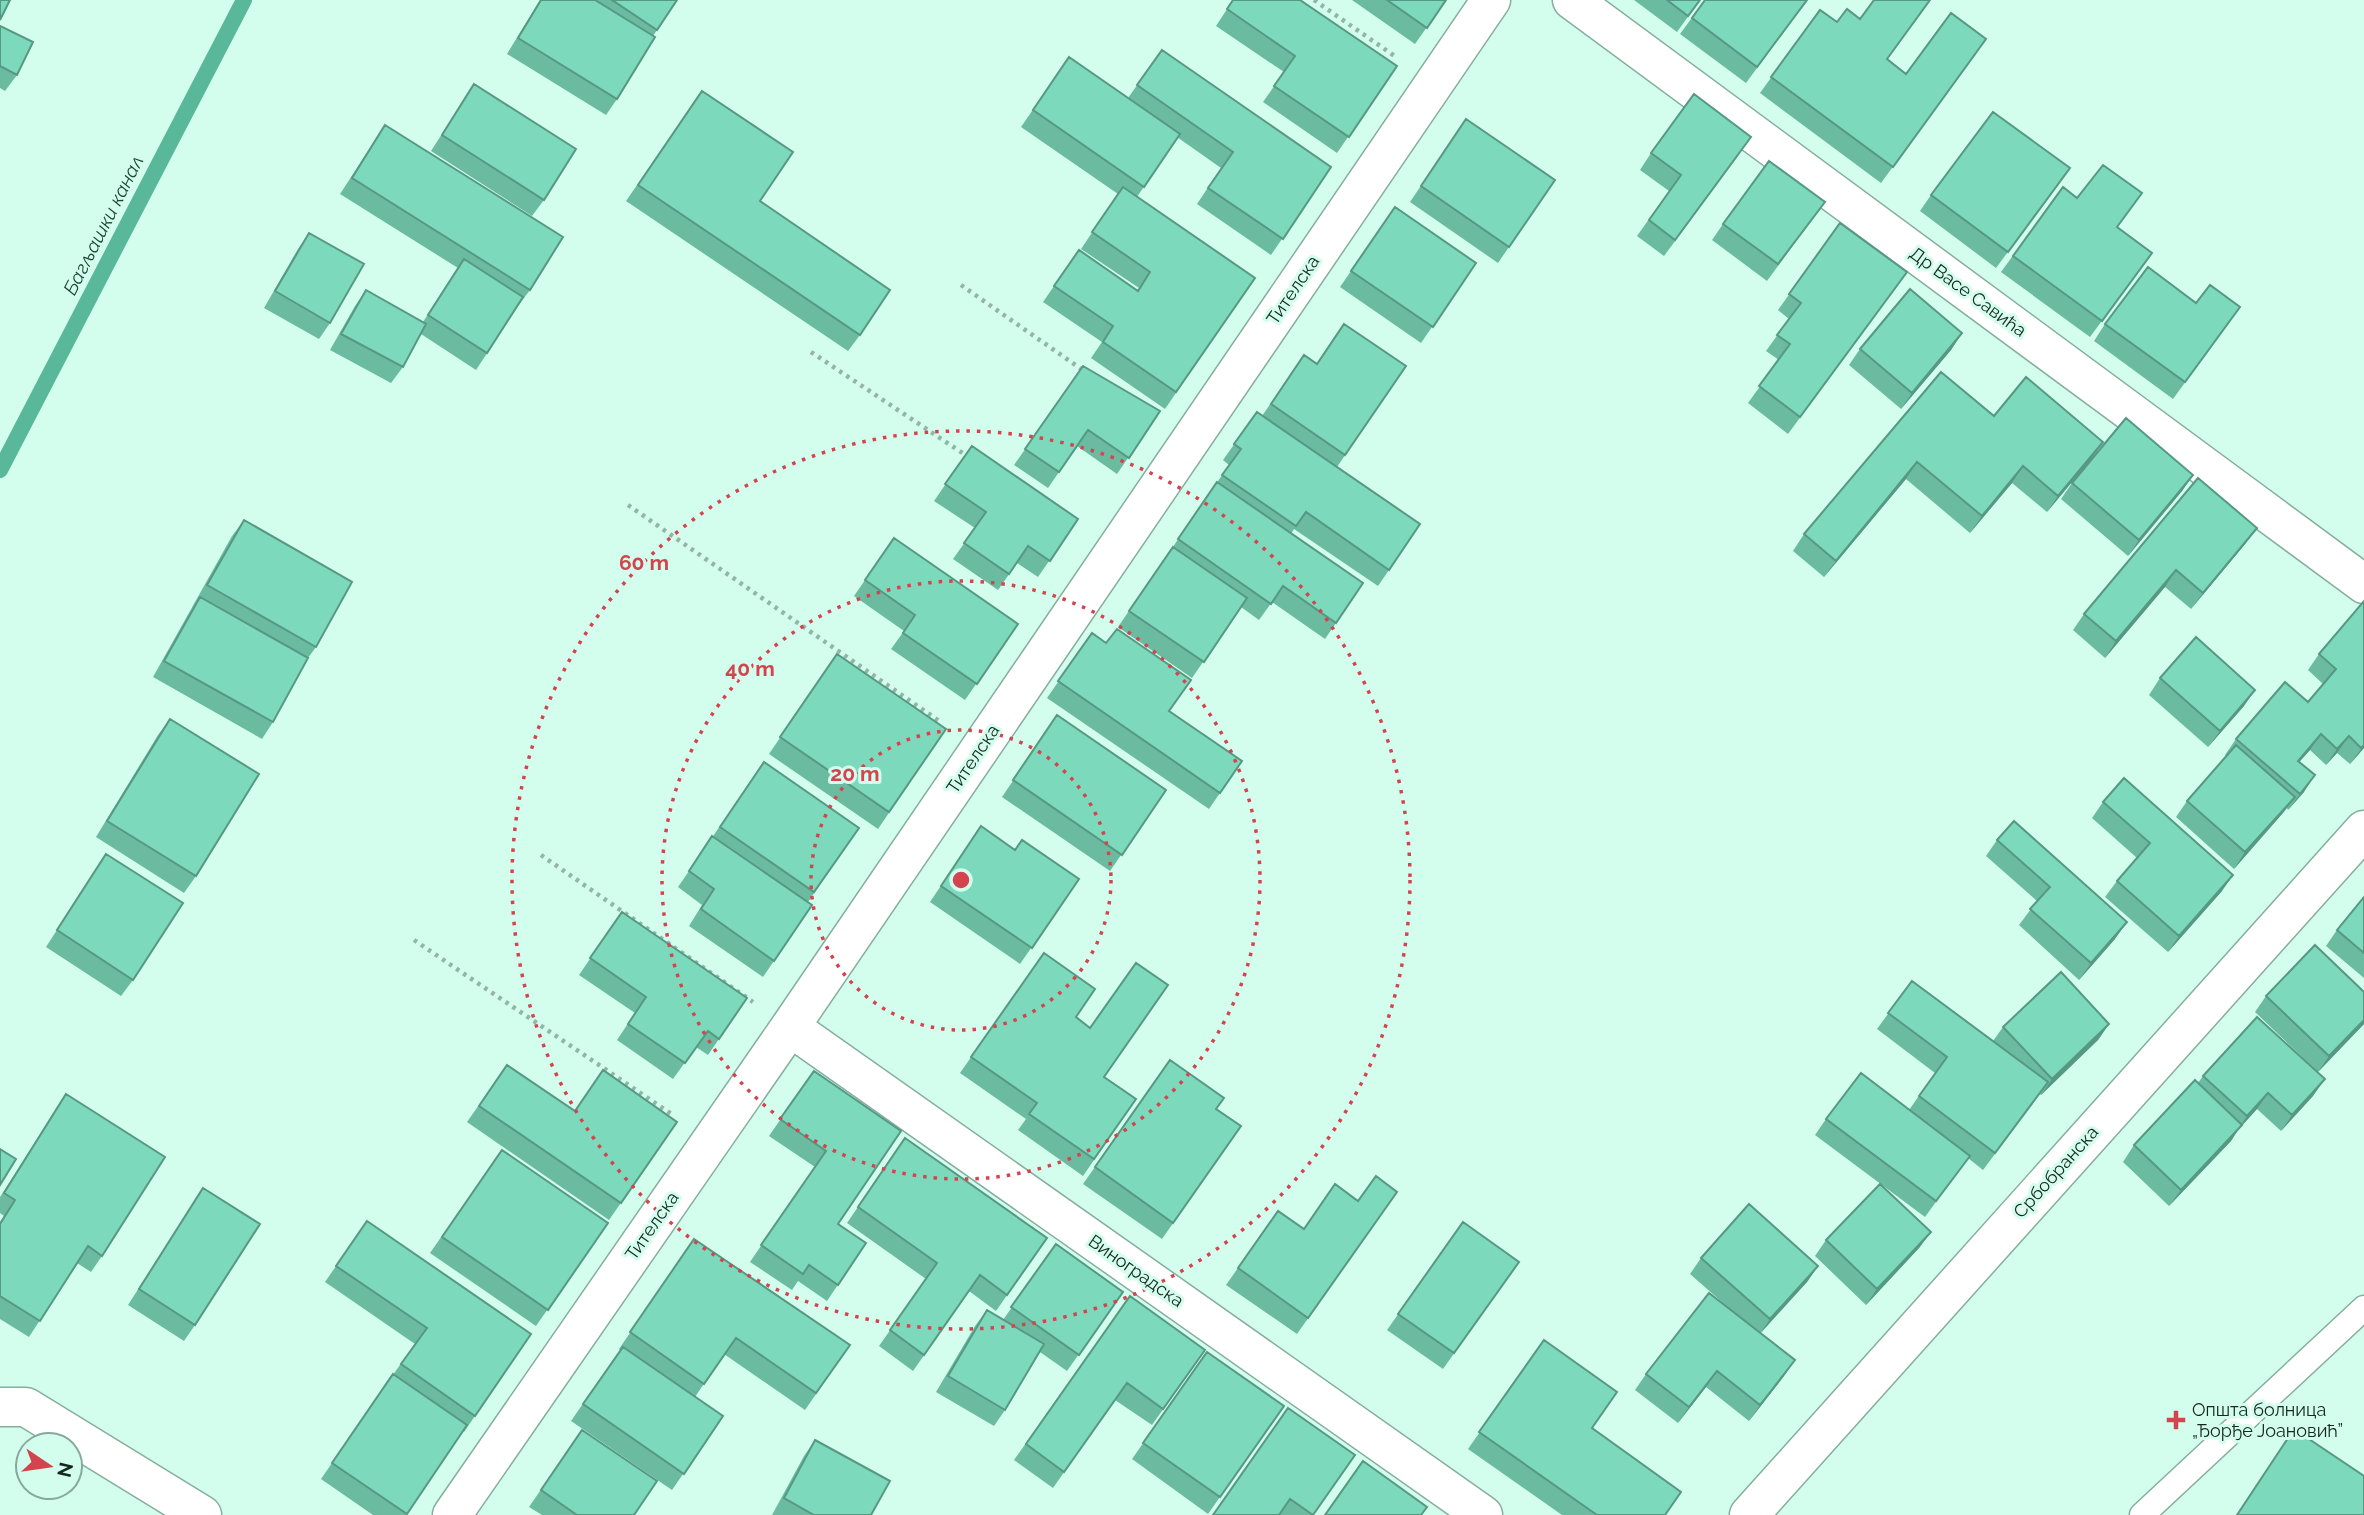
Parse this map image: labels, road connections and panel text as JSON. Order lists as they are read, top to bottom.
{
  "streets": {
    "street": [
      "Тителска",
      "Др Васе Савића",
      "Србобранска",
      "Виноградска"
    ]
  },
  "crossings": [
    ["Тителска", "Виноградска"]
  ],
  "water": ["Багљашки канал"],
  "places": {
    "health": ["Општа болница „Ђорђе Јоановић”"]
  },
  "north": "right",
  "rings": ["60 m", "40 m", "20 m"]
}
